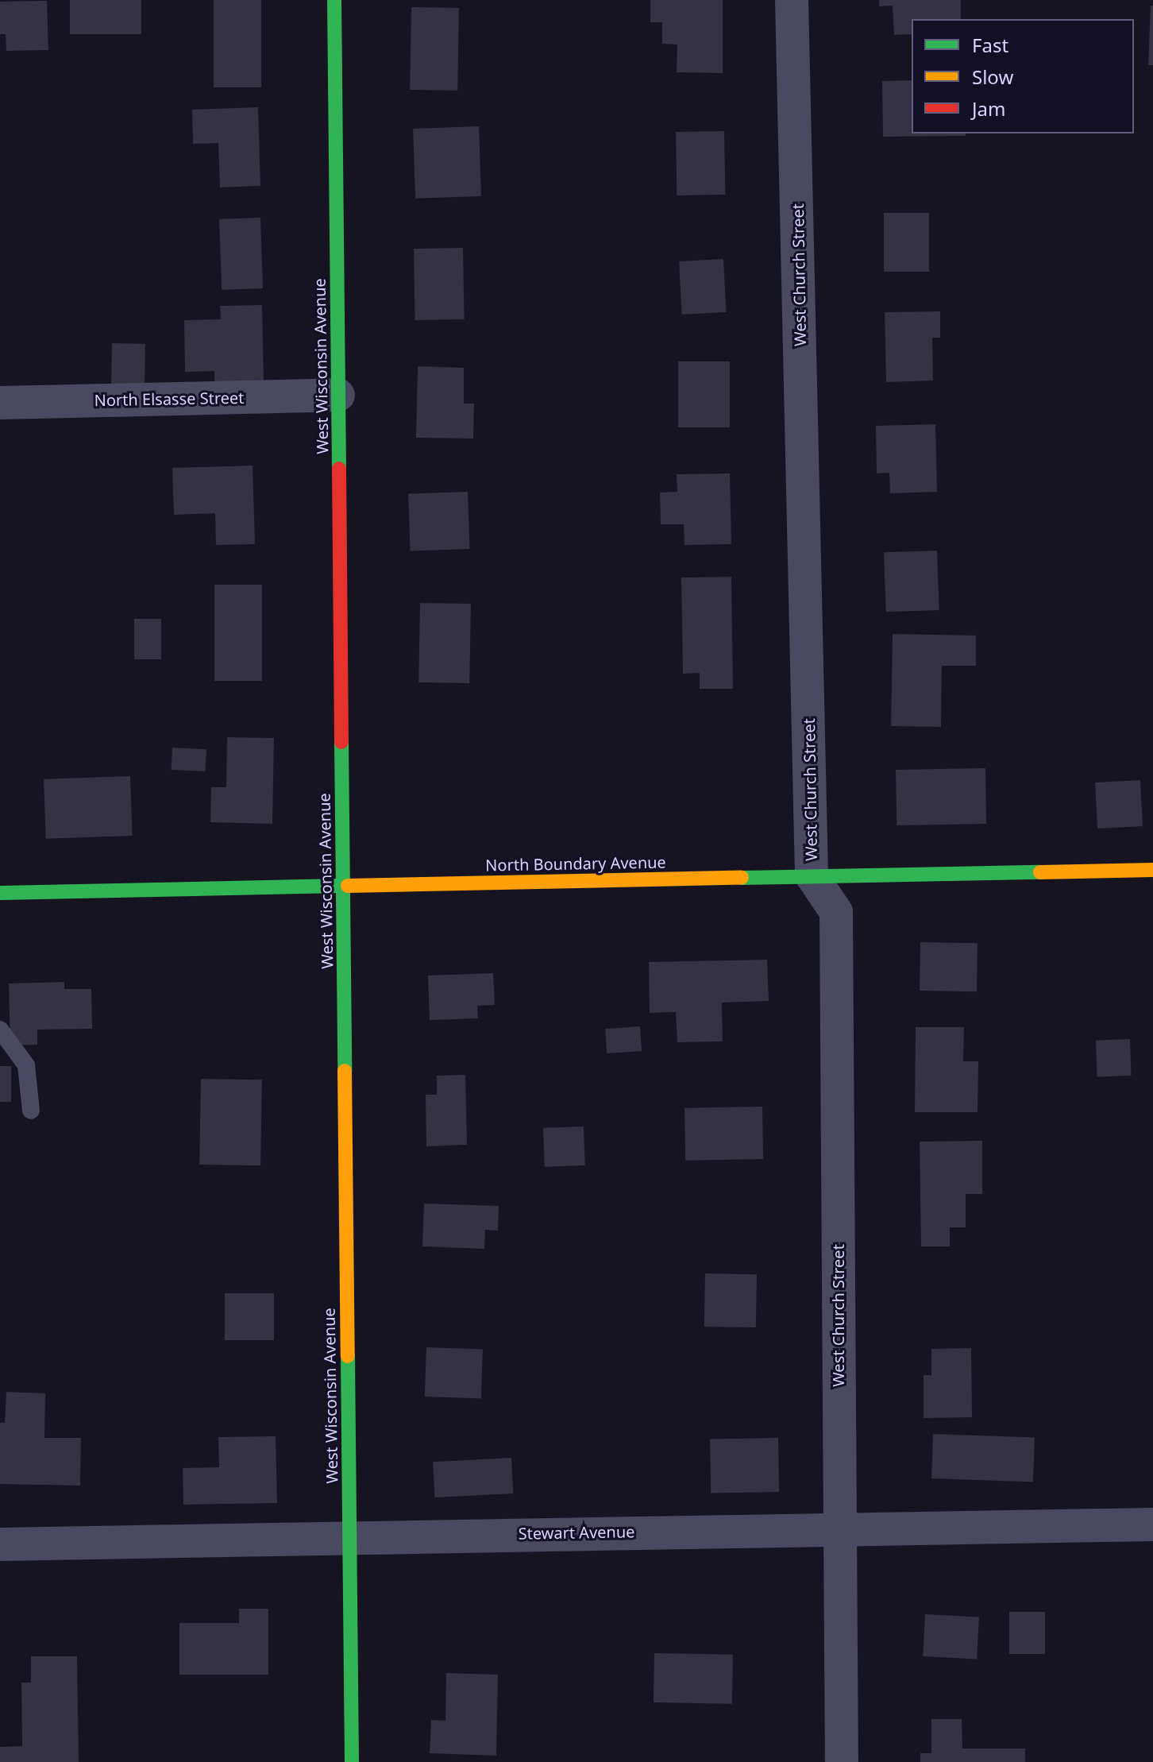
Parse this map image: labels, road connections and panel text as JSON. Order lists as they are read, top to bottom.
{
  "streets": {
    "street": [
      "West Church Street",
      "West Wisconsin Avenue",
      "North Elsasse Street",
      "North Boundary Avenue",
      "Stewart Avenue"
    ]
  },
  "crossings": [
    ["West Church Street", "North Boundary Avenue"],
    ["West Church Street", "Stewart Avenue"],
    ["West Wisconsin Avenue", "North Elsasse Street"],
    ["West Wisconsin Avenue", "North Boundary Avenue"],
    ["West Wisconsin Avenue", "Stewart Avenue"]
  ],
  "legend": ["Fast", "Slow", "Jam"]
}
